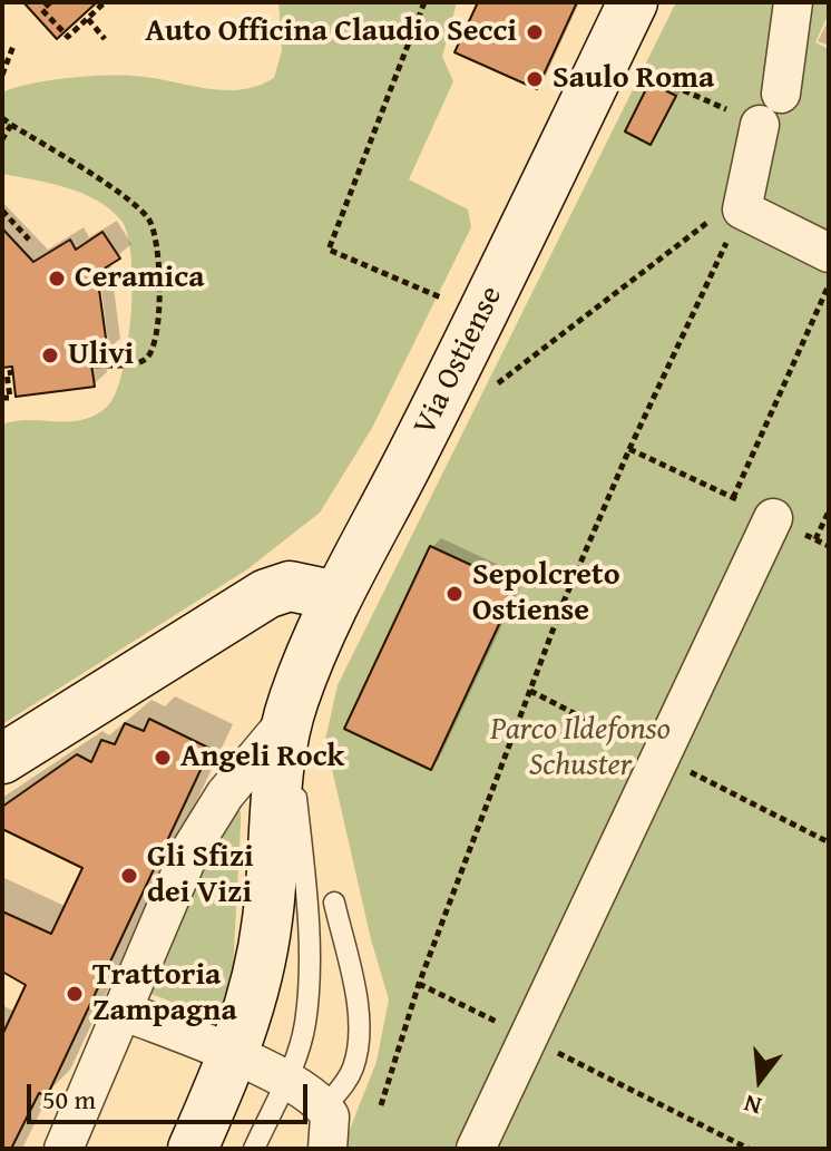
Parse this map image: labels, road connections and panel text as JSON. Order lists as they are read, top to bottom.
{
  "streets": {
    "main road": ["Via Ostiense"]
  },
  "parks": ["Parco Ildefonso Schuster"],
  "places": [
    "Auto Officina Claudio Secci",
    "Saulo Roma",
    "Ceramica",
    "Ulivi",
    "Sepolcreto Ostiense",
    "Angeli Rock",
    "Gli Sfizi dei Vizi",
    "Trattoria Zampagna"
  ],
  "scale_bar": "50 m",
  "north": "bottom"
}
